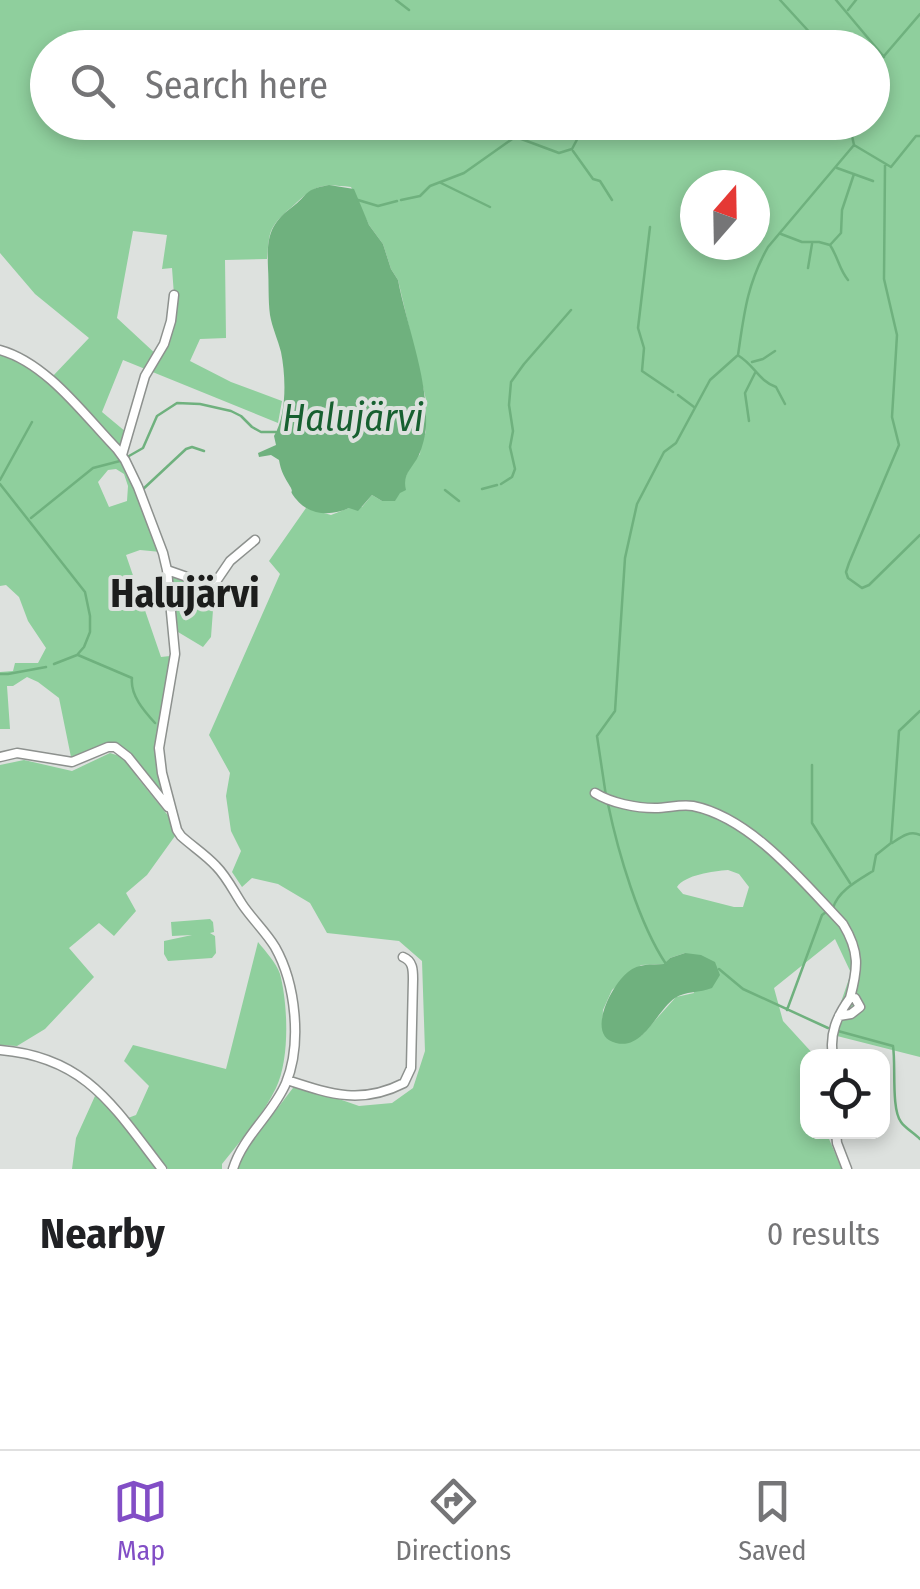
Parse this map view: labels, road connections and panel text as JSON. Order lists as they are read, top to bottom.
{
  "districts": ["Halujärvi"],
  "water": ["Halujärvi"],
  "north": "top",
  "page": {
    "search": "Search here",
    "heading": ["Nearby", "0 results"],
    "nav": ["Map", "Directions", "Saved"]
  }
}
